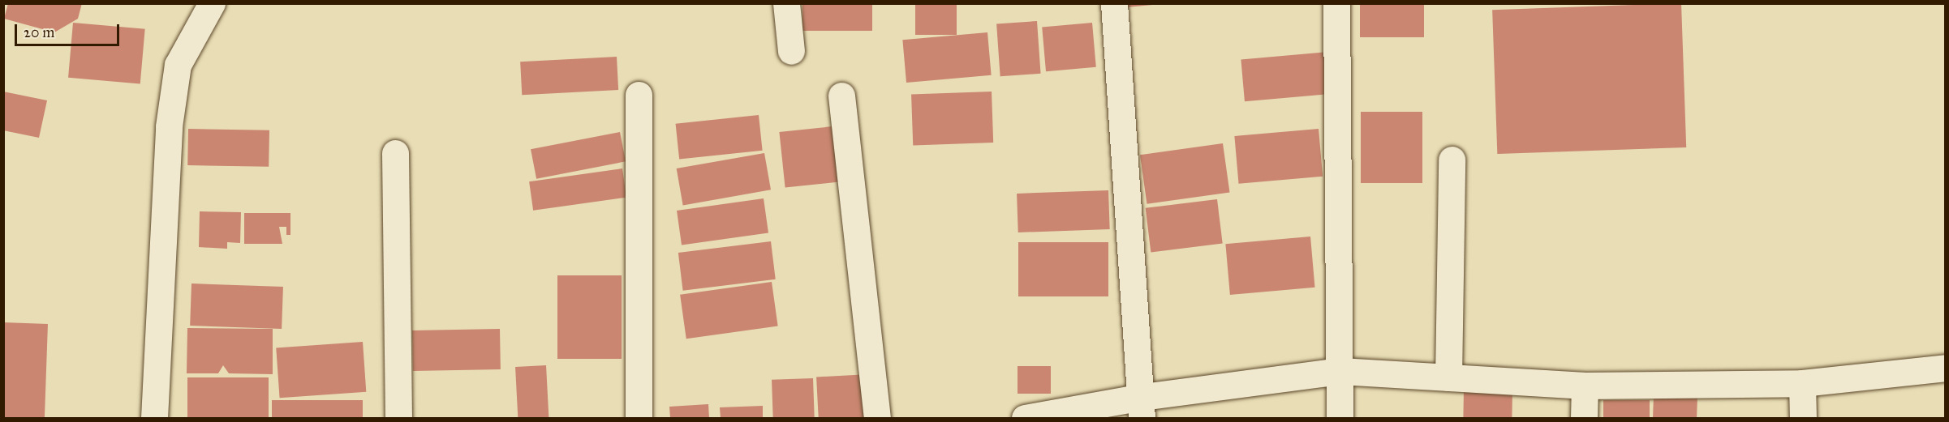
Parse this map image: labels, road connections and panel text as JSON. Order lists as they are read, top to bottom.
{
  "scale_bar": "20 m"
}
